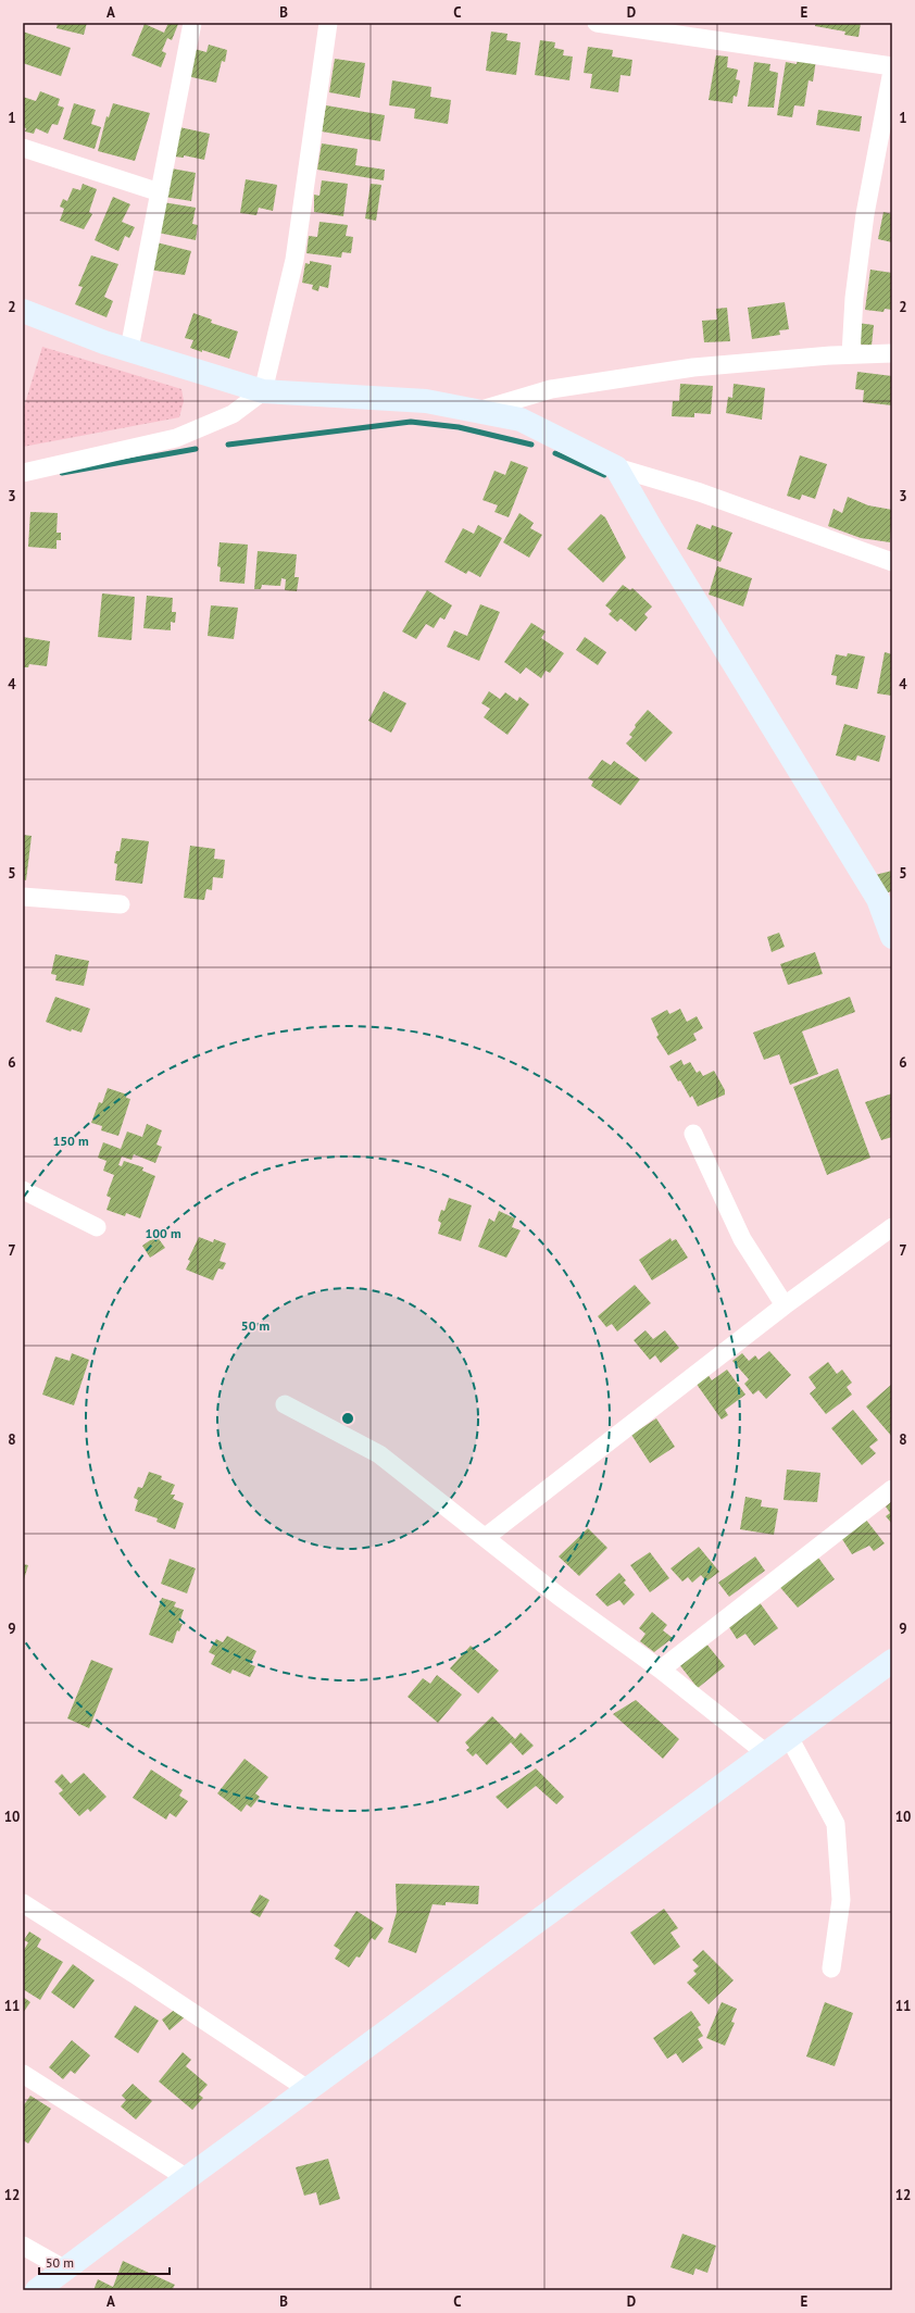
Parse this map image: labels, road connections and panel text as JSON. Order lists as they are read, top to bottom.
{
  "scale_bar": "50 m",
  "grid": {
    "columns": [
      "A",
      "B",
      "C",
      "D",
      "E"
    ],
    "rows": [
      "1",
      "2",
      "3",
      "4",
      "5",
      "6",
      "7",
      "8",
      "9",
      "10",
      "11",
      "12"
    ]
  },
  "rings": ["150 m", "100 m", "50 m"]
}
